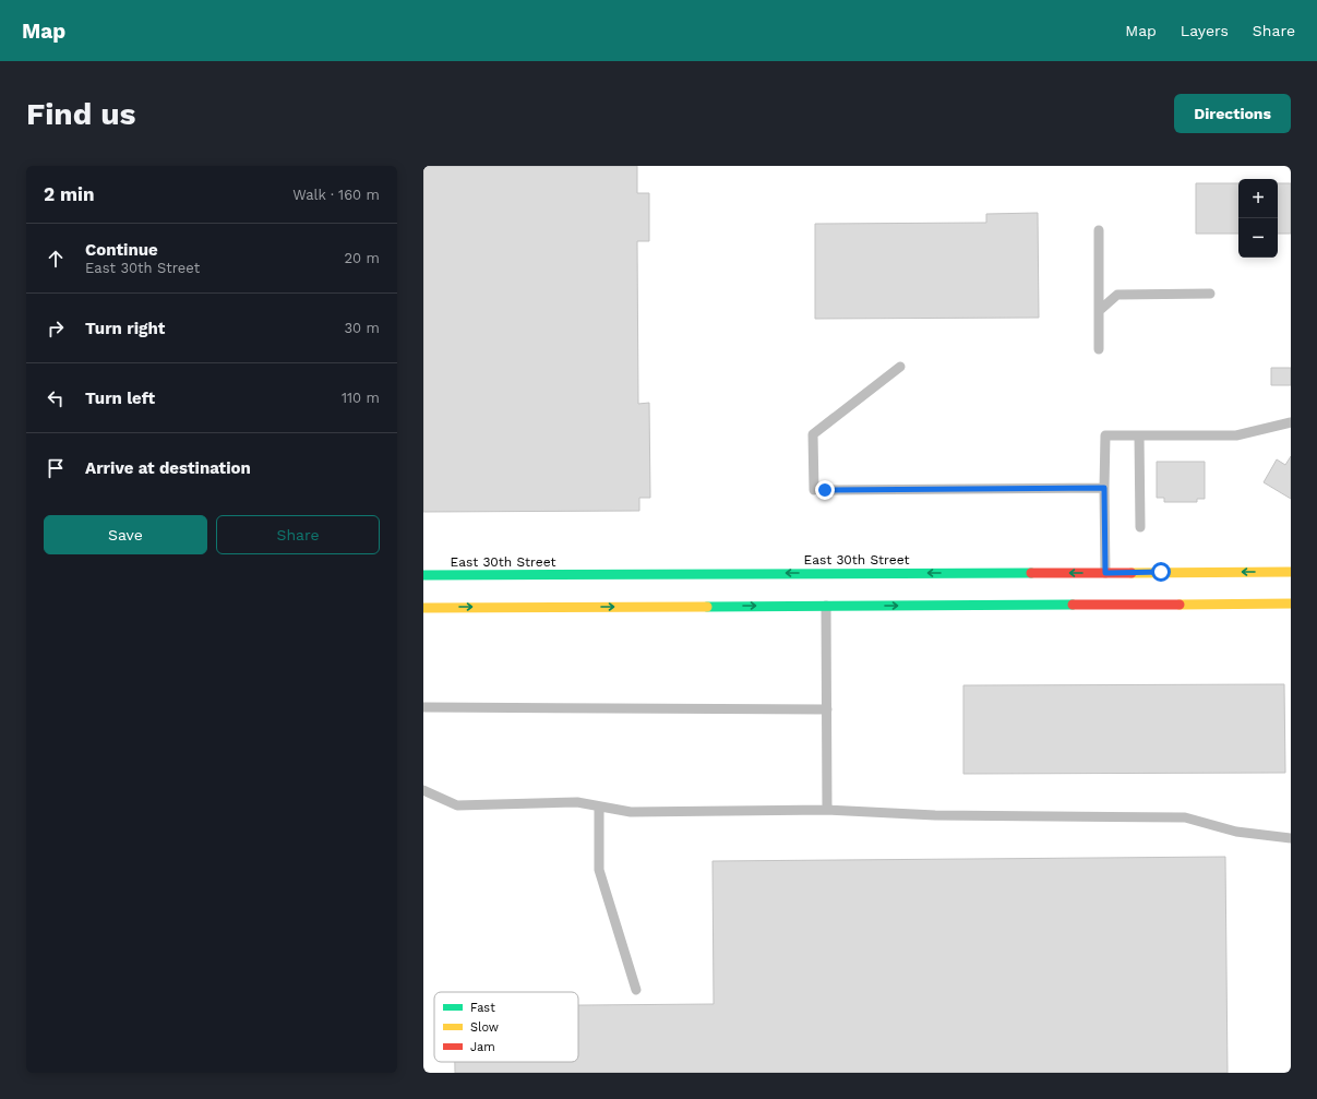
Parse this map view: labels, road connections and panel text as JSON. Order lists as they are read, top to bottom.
{
  "streets": {
    "main road": ["East 30th Street"]
  },
  "legend": ["Fast", "Slow", "Jam"],
  "page": {
    "header": "Map",
    "nav": ["Map", "Layers", "Share"],
    "buttons": [
      "Directions",
      ["Save", "Share"]
    ],
    "title": "Find us",
    "heading": ["2 min", "Walk · 160 m"],
    "map_buttons": ["+", "−"],
    "list": [
      ["Continue", "East 30th Street", "20 m"],
      ["Turn right", "30 m"],
      ["Turn left", "110 m"],
      "Arrive at destination"
    ]
  }
}
